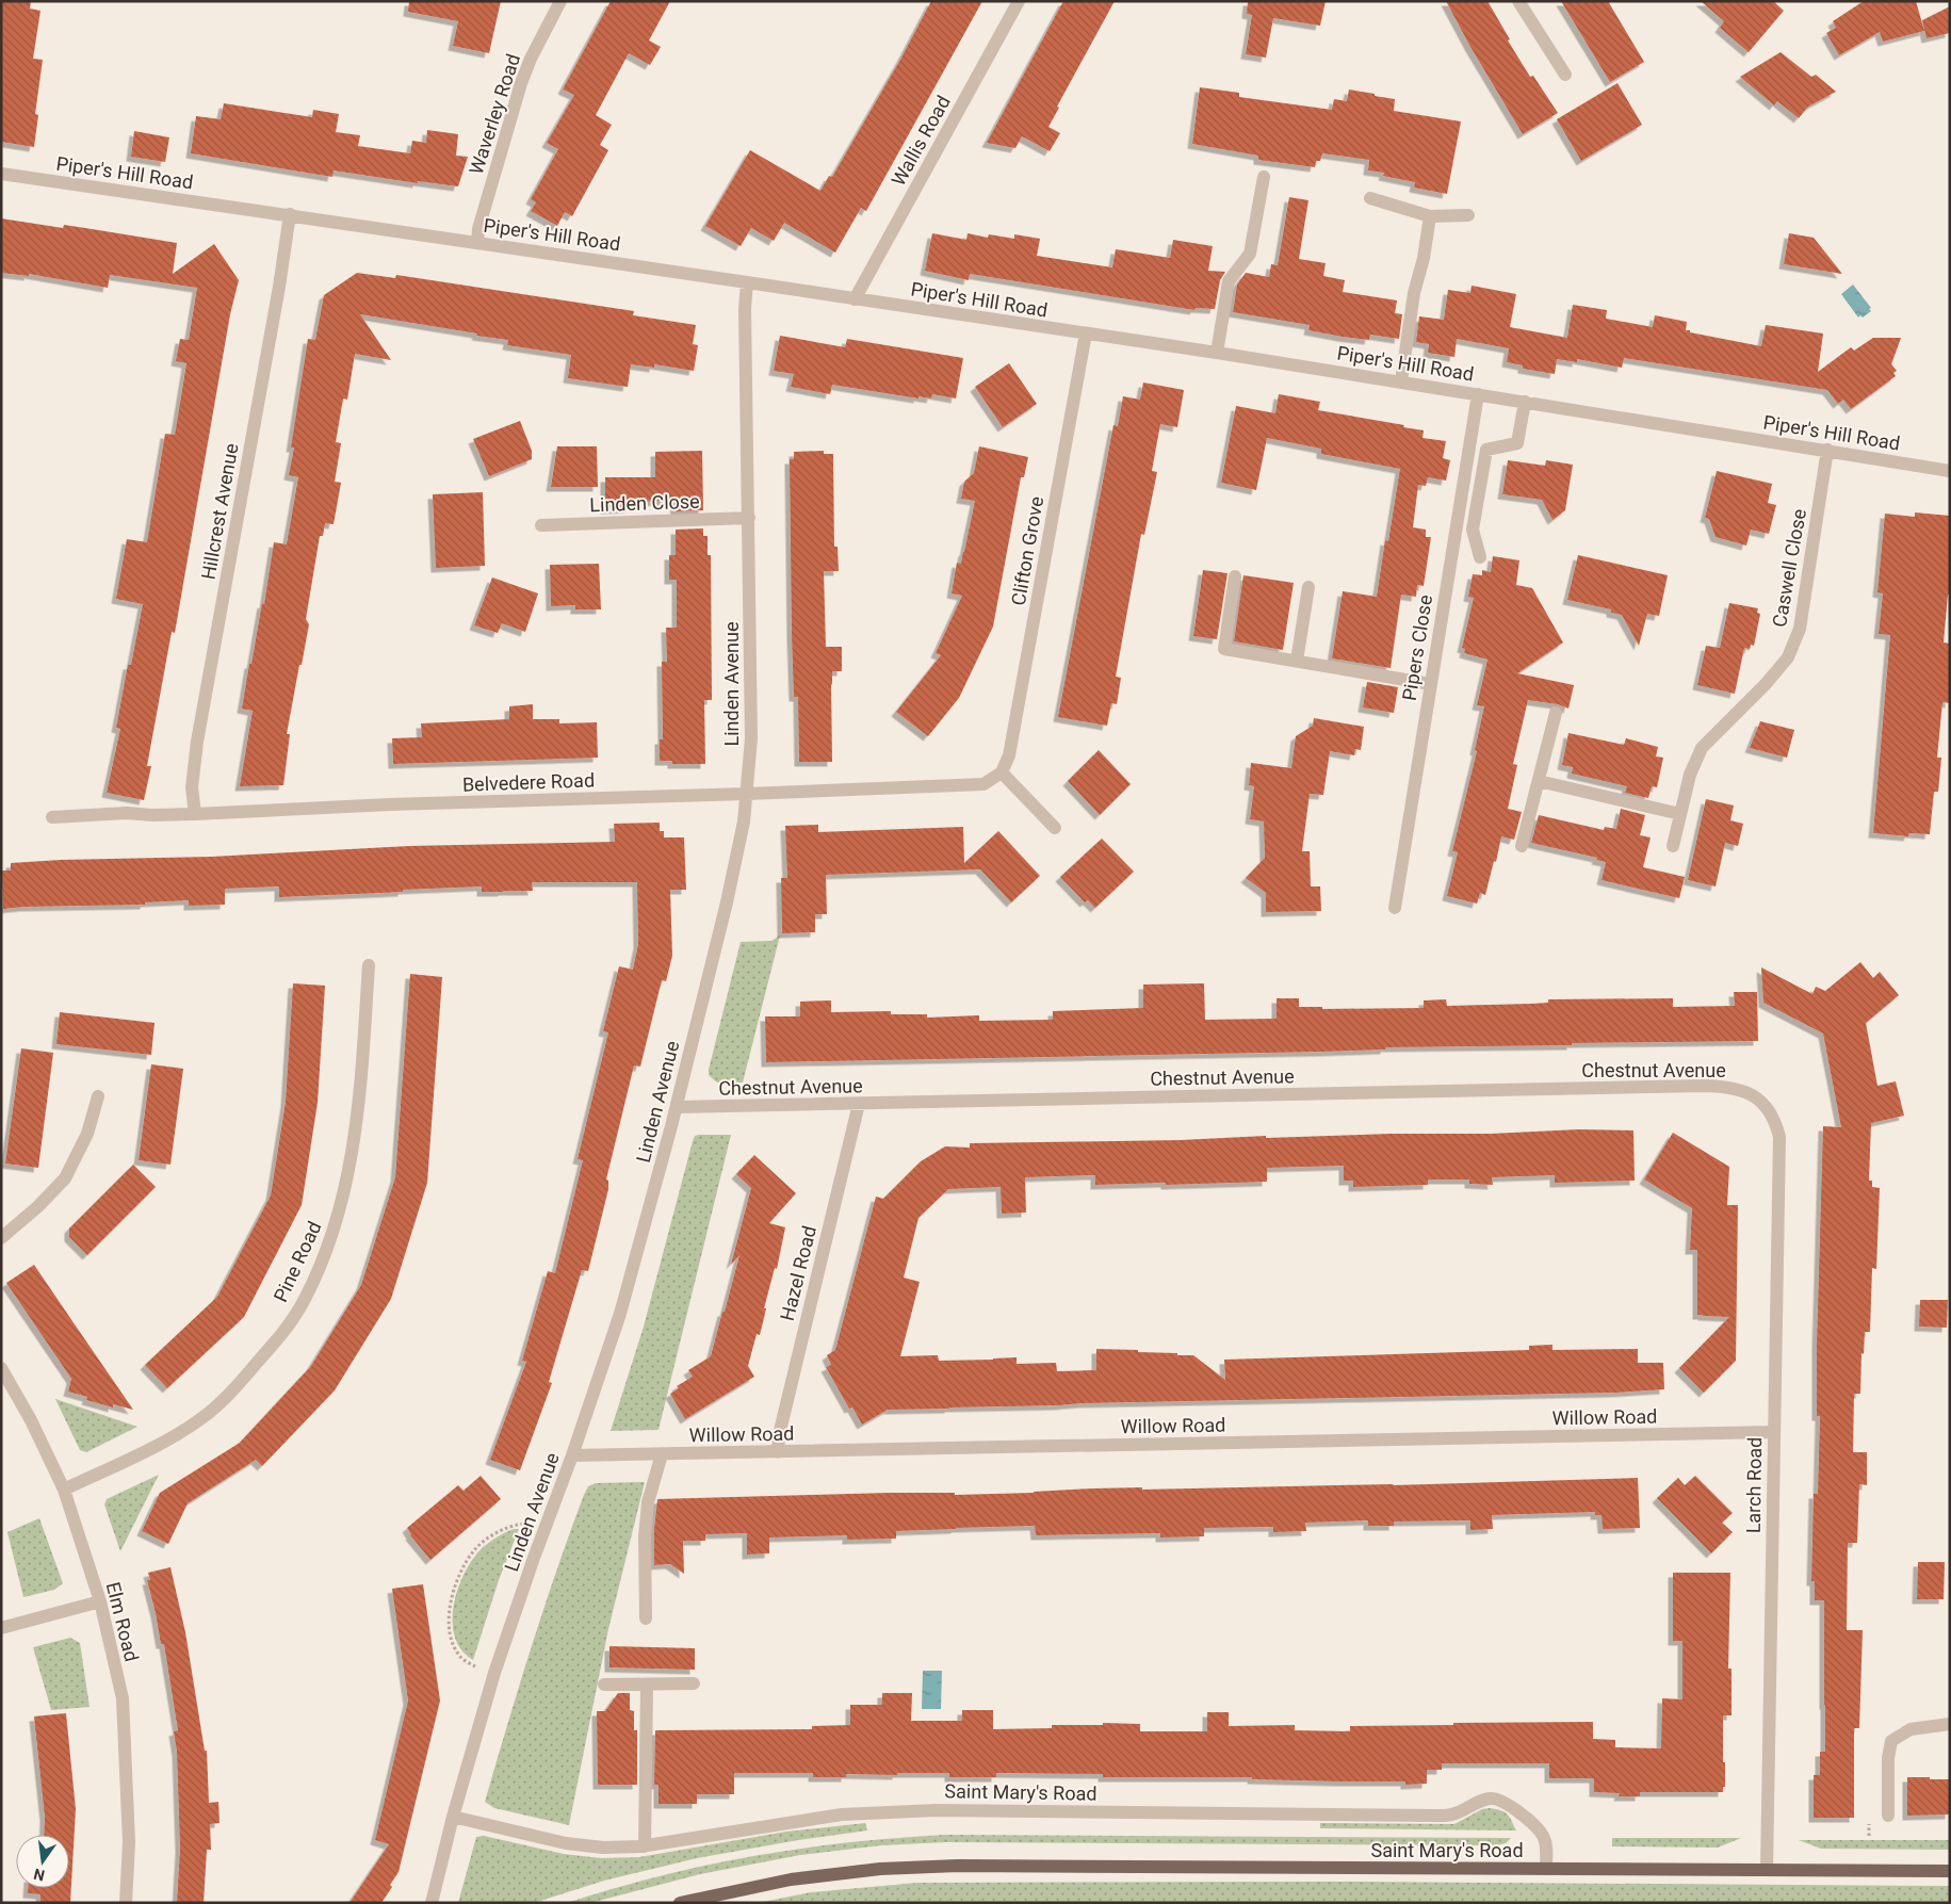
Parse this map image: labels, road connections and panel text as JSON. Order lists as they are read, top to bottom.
{
  "streets": {
    "main road": ["Saint Mary's Road"],
    "street": [
      "Waverley Road",
      "Wallis Road",
      "Piper's Hill Road",
      "Linden Close",
      "Hillcrest Avenue",
      "Clifton Grove",
      "Caswell Close",
      "Pipers Close",
      "Linden Avenue",
      "Belvedere Road",
      "Chestnut Avenue",
      "Pine Road",
      "Hazel Road",
      "Willow Road",
      "Larch Road",
      "Elm Road"
    ]
  },
  "crossings": [
    ["Waverley Road", "Piper's Hill Road"],
    ["Wallis Road", "Piper's Hill Road"],
    ["Piper's Hill Road", "Hillcrest Avenue"],
    ["Piper's Hill Road", "Clifton Grove"],
    ["Piper's Hill Road", "Caswell Close"],
    ["Piper's Hill Road", "Pipers Close"],
    ["Piper's Hill Road", "Linden Avenue"],
    ["Linden Close", "Linden Avenue"],
    ["Hillcrest Avenue", "Belvedere Road"],
    ["Clifton Grove", "Belvedere Road"],
    ["Linden Avenue", "Belvedere Road"],
    ["Linden Avenue", "Chestnut Avenue"],
    ["Linden Avenue", "Willow Road"],
    ["Linden Avenue", "Saint Mary's Road"],
    ["Chestnut Avenue", "Hazel Road"],
    ["Chestnut Avenue", "Larch Road"],
    ["Pine Road", "Elm Road"],
    ["Hazel Road", "Willow Road"],
    ["Willow Road", "Larch Road"],
    ["Larch Road", "Saint Mary's Road"]
  ],
  "north": "bottom"
}
